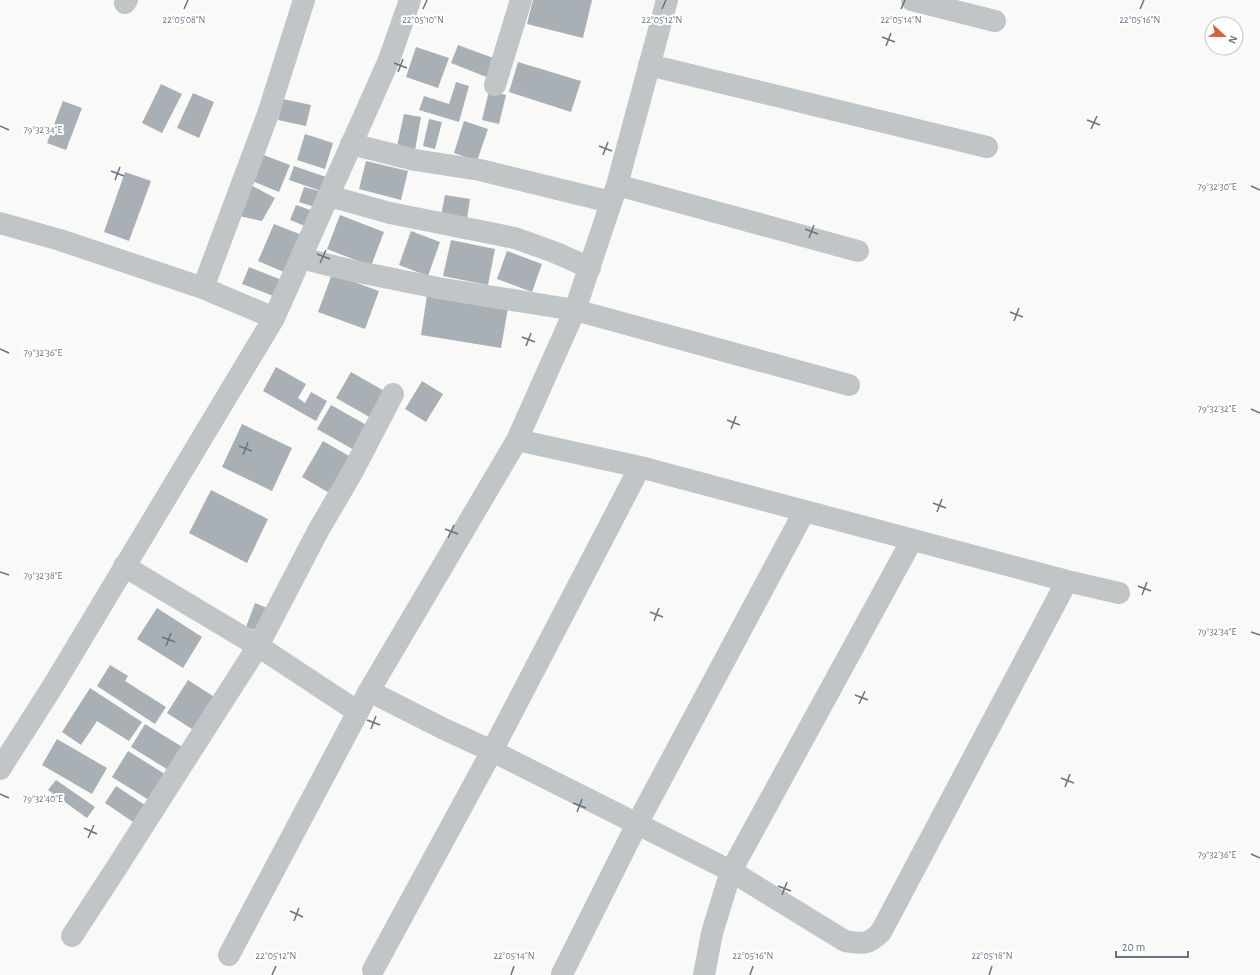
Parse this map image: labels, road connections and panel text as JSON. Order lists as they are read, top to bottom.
{
  "scale_bar": "20 m",
  "north": "right",
  "coordinates": [
    "22°05'10\"N",
    "22°05'12\"N",
    "22°05'14\"N",
    "22°05'16\"N",
    "22°05'08\"N",
    "79°32'34\"E",
    "79°32'30\"E",
    "79°32'36\"E",
    "79°32'32\"E",
    "79°32'38\"E",
    "79°32'40\"E",
    "22°05'18\"N"
  ]
}
